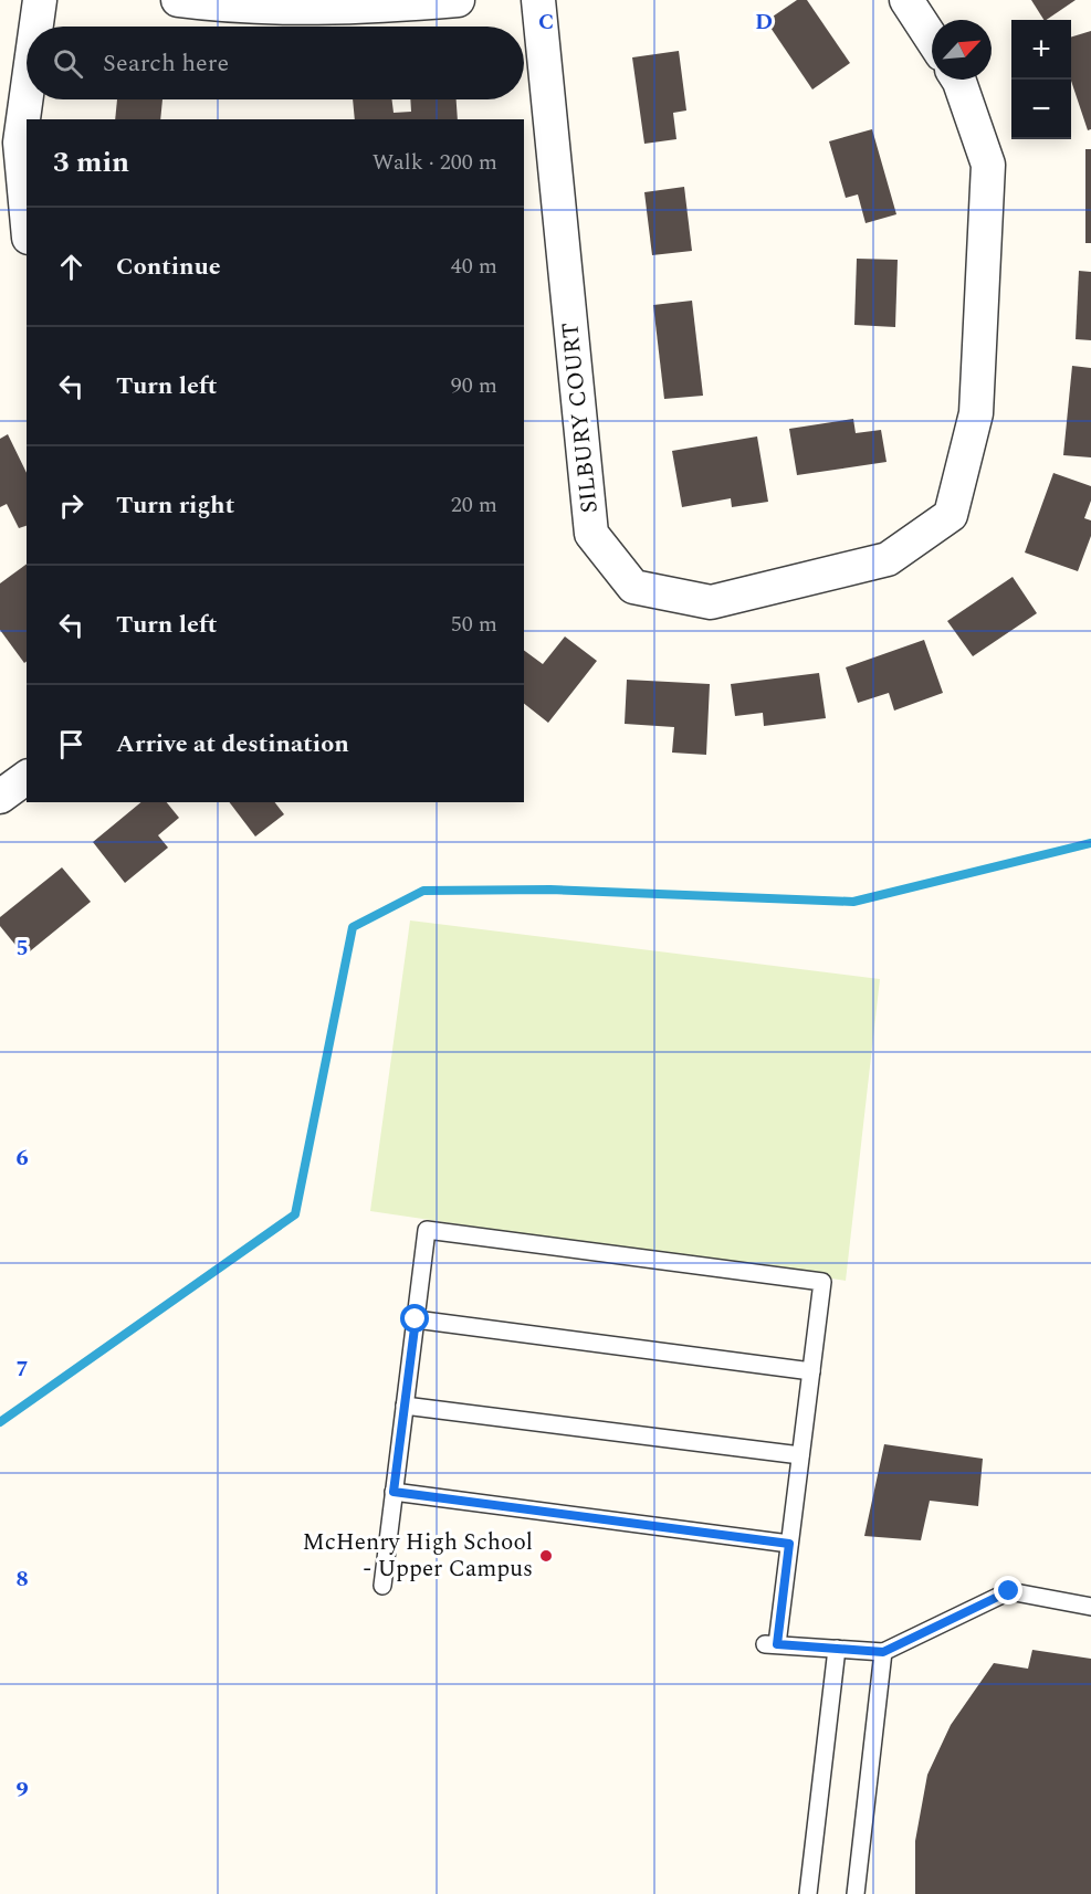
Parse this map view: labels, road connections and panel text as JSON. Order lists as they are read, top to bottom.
{
  "streets": {
    "street": ["SILBURY COURT"]
  },
  "places": ["McHenry High School - Upper Campus"],
  "north": "top right",
  "page": {
    "map_buttons": ["+", "−"],
    "search": "Search here",
    "heading": ["3 min", "Walk · 200 m"],
    "list": [
      ["Continue", "40 m"],
      ["Turn left", "90 m"],
      ["Turn right", "20 m"],
      ["Turn left", "50 m"],
      "Arrive at destination"
    ]
  },
  "grid": {
    "columns": ["C", "D"],
    "rows": [
      "5",
      "6",
      "7",
      "8",
      "9"
    ]
  }
}
